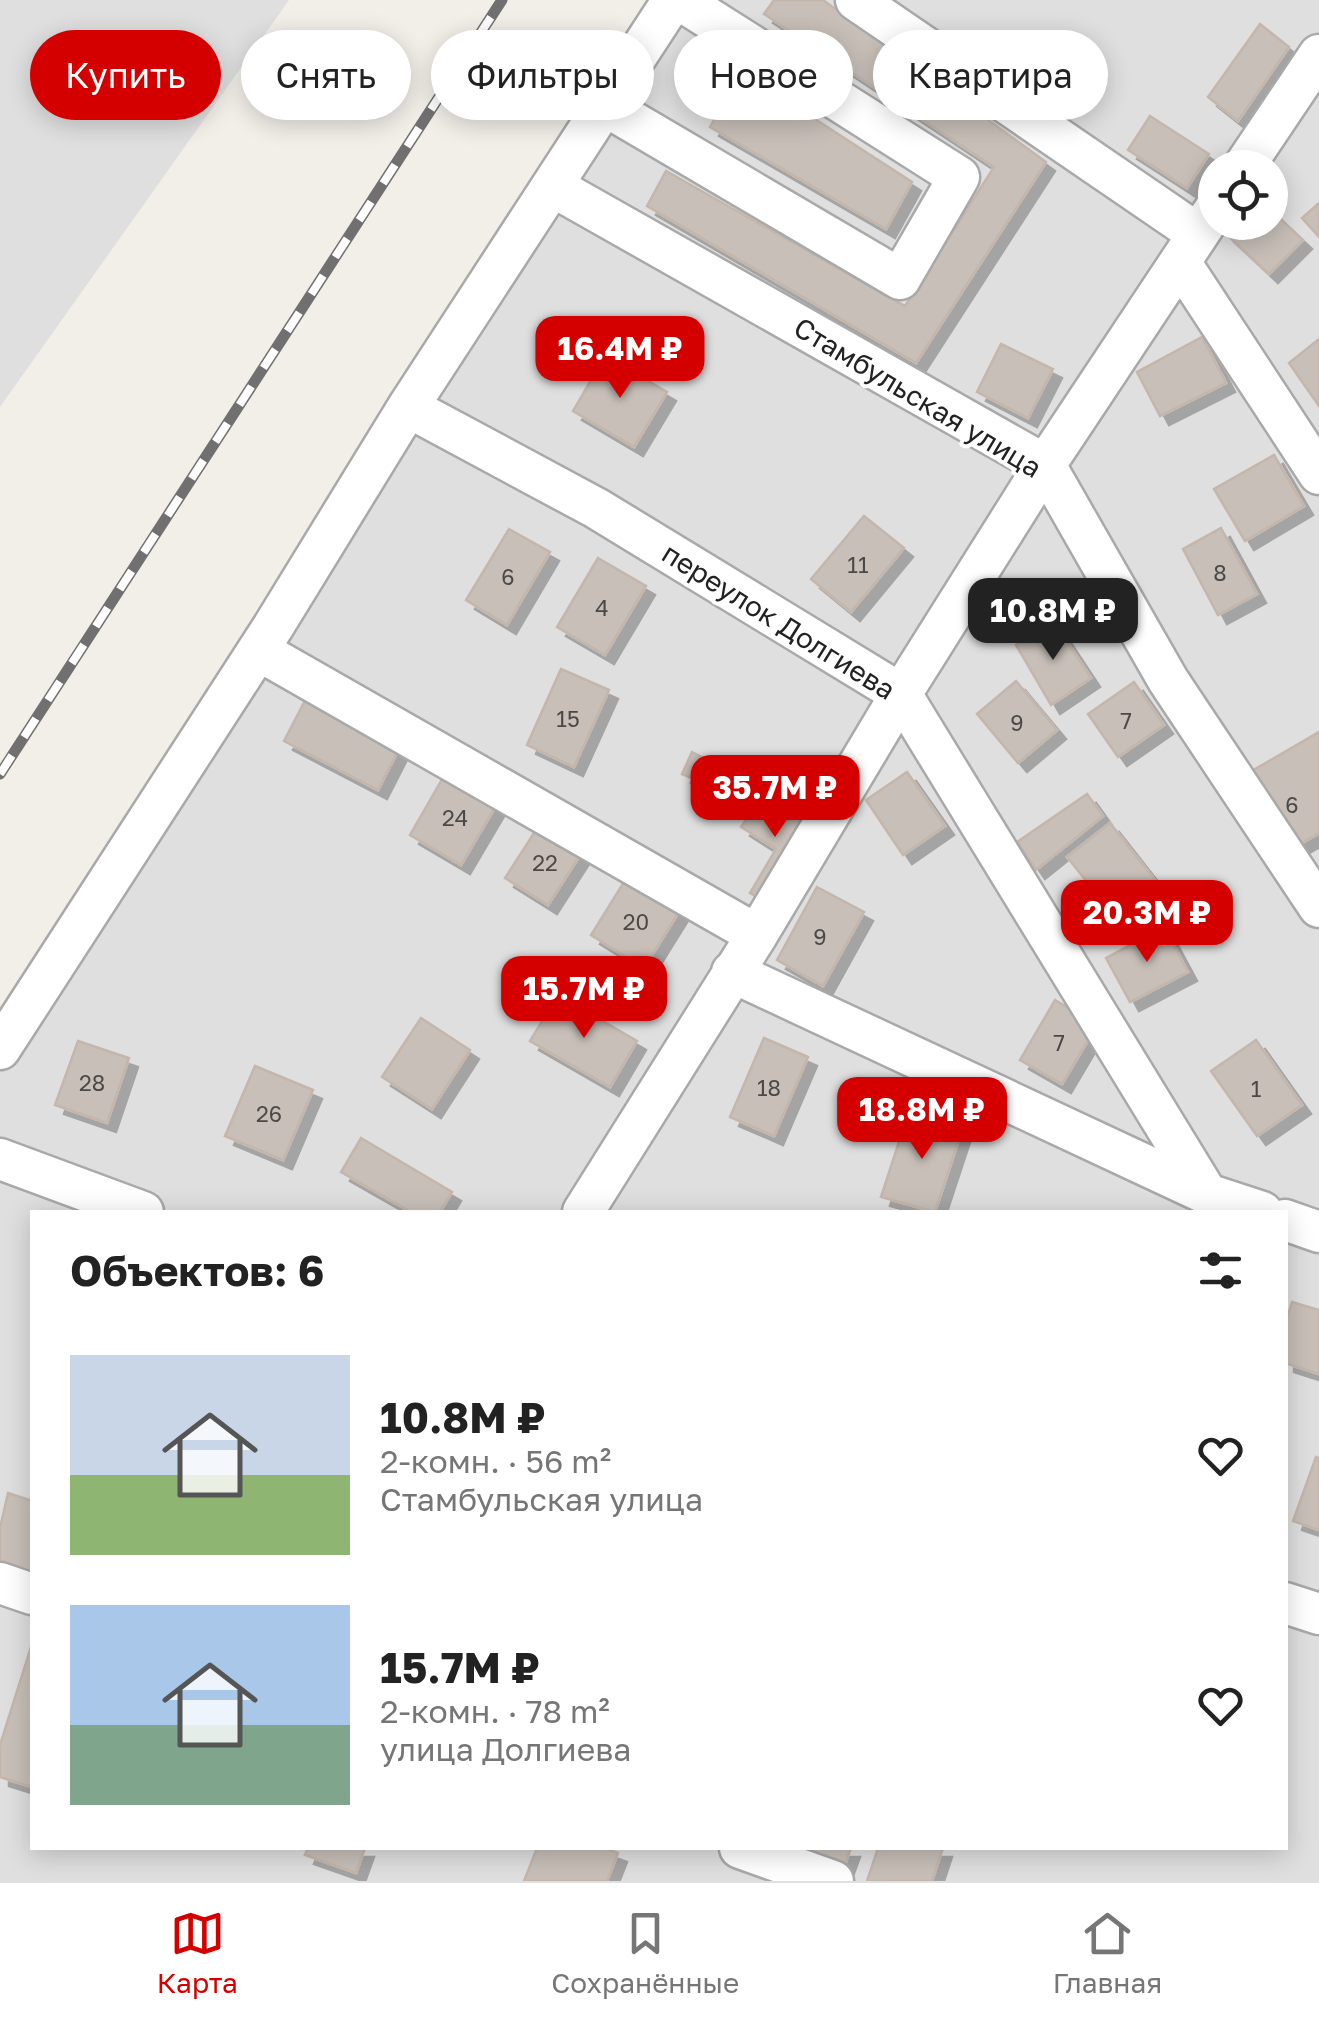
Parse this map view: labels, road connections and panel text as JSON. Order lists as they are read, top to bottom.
{
  "streets": {
    "street": ["Стамбульская улица", "переулок Долгиева"]
  },
  "house_numbers": [
    "11",
    "8",
    "6",
    "4",
    "15",
    "7",
    "9",
    "6",
    "24",
    "22",
    "20",
    "9",
    "7",
    "28",
    "18",
    "1",
    "26"
  ],
  "page": {
    "chip": [
      "Купить",
      "Снять",
      "Фильтры",
      "Новое",
      "Квартира"
    ],
    "price": [
      "16.4M ₽",
      "10.8M ₽",
      "35.7M ₽",
      "20.3M ₽",
      "15.7M ₽",
      "18.8M ₽"
    ],
    "heading": "Объектов: 6",
    "list": [
      {
        "name": "10.8M ₽",
        "note": "2-комн. · 56 m² · Стамбульская улица"
      },
      {
        "name": "15.7M ₽",
        "note": "2-комн. · 78 m² · улица Долгиева"
      }
    ],
    "tabs": ["Карта", "Сохранённые", "Главная"]
  }
}
